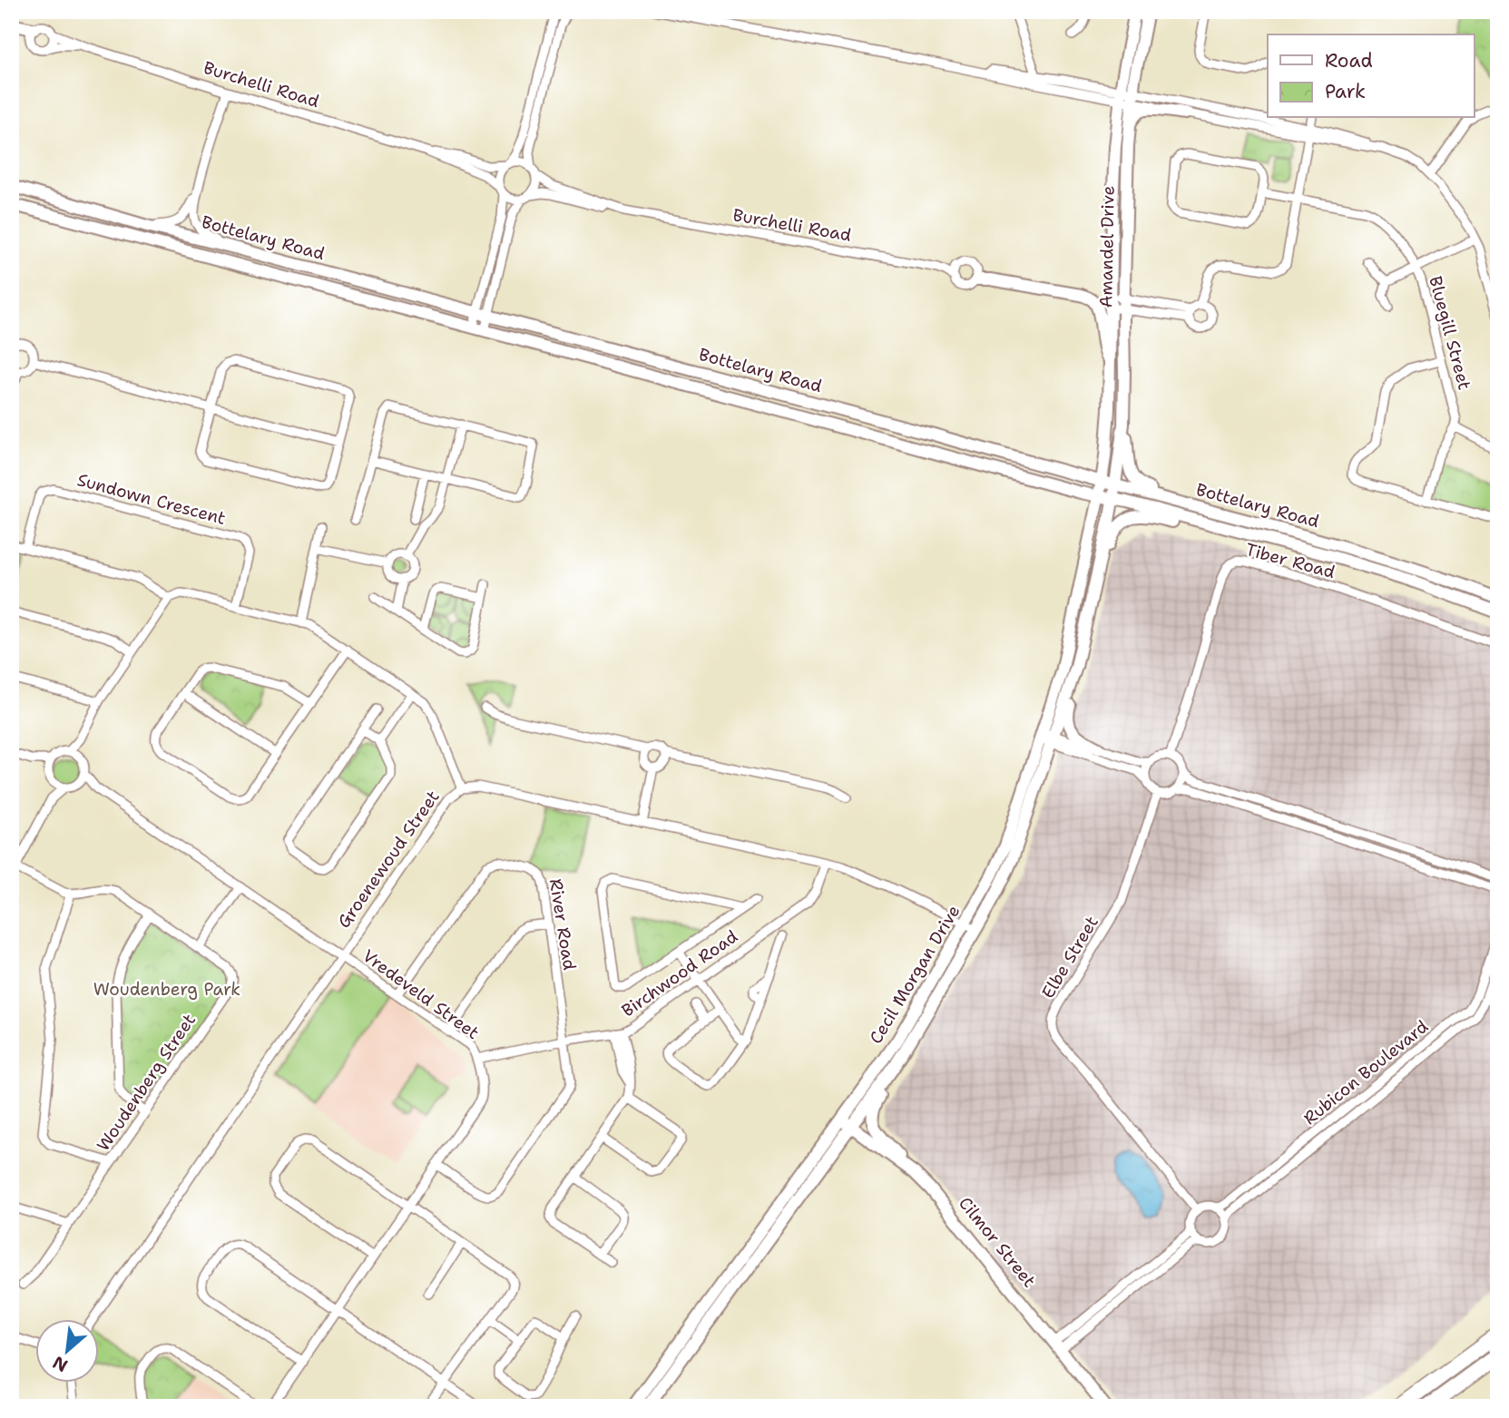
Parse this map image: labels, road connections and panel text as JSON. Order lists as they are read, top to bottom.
{
  "streets": {
    "street": [
      "Burchelli Road",
      "Bottelary Road",
      "Amandel Drive",
      "Bluegill Street",
      "Sundown Crescent",
      "Tiber Road",
      "Groenewoud Street",
      "River Road",
      "Elbe Street",
      "Birchwood Road",
      "Cecil Morgan Drive",
      "Vredeveld Street",
      "Rubicon Boulevard",
      "Woudenberg Street",
      "Cilmor Street"
    ]
  },
  "crossings": [
    ["Bottelary Road", "Amandel Drive"],
    ["Bottelary Road", "Cecil Morgan Drive"],
    ["Amandel Drive", "Cecil Morgan Drive"],
    ["Tiber Road", "Elbe Street"],
    ["Groenewoud Street", "Birchwood Road"],
    ["Groenewoud Street", "Cecil Morgan Drive"],
    ["Groenewoud Street", "Vredeveld Street"],
    ["River Road", "Birchwood Road"],
    ["River Road", "Vredeveld Street"],
    ["Elbe Street", "Rubicon Boulevard"],
    ["Birchwood Road", "Vredeveld Street"],
    ["Cecil Morgan Drive", "Cilmor Street"]
  ],
  "parks": ["Woudenberg Park"],
  "legend": ["Road", "Park"],
  "north": "bottom left"
}
